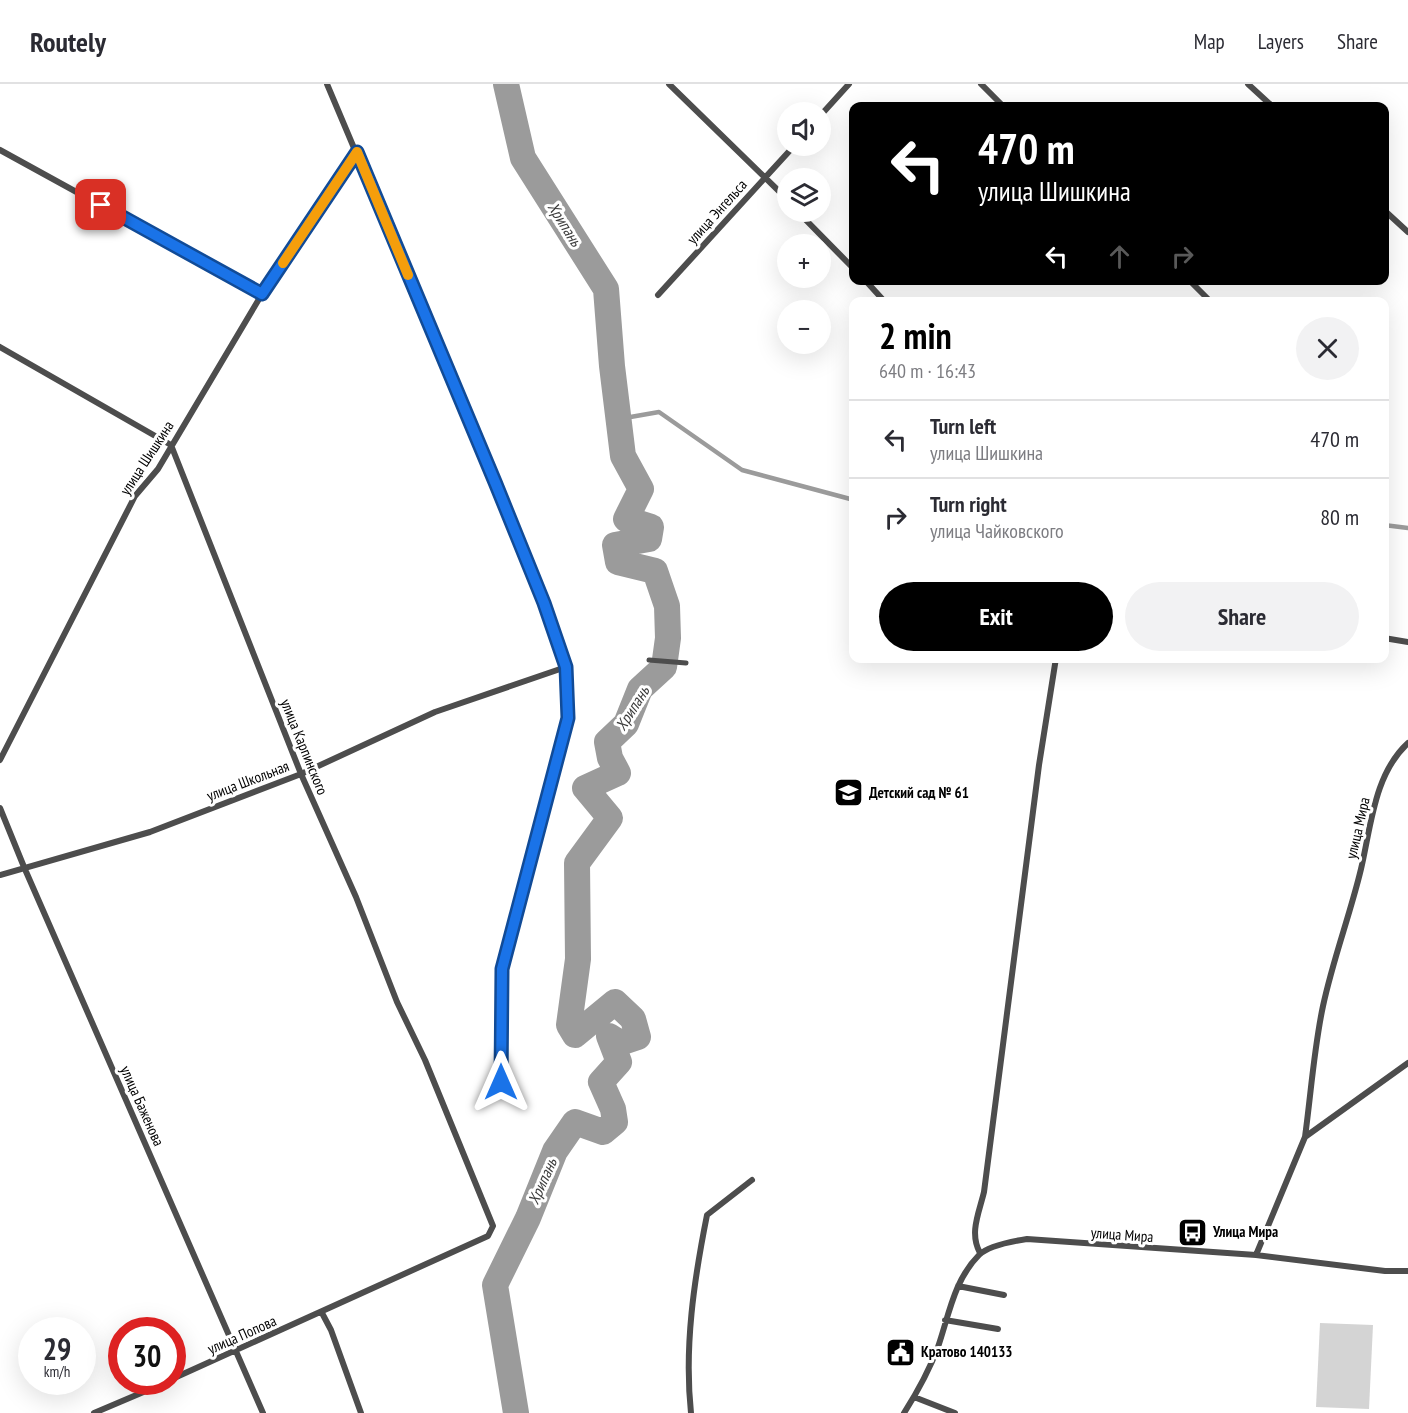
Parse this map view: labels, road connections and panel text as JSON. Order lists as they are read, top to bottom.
{
  "streets": {
    "street": [
      "улица Энгельса",
      "улица Шишкина",
      "улица Карпинского",
      "улица Школьная",
      "улица Мира",
      "улица Баженова",
      "улица Попова"
    ]
  },
  "crossings": [
    ["улица Шишкина", "улица Карпинского"],
    ["улица Карпинского", "улица Школьная"],
    ["улица Карпинского", "улица Попова"],
    ["улица Школьная", "улица Баженова"],
    ["улица Баженова", "улица Попова"]
  ],
  "water": ["Хрипань"],
  "places": {
    "school or university": ["Детский сад № 61"],
    "bus stop": ["Улица Мира"],
    "public building": ["Кратово 140133"]
  },
  "page": {
    "header": "Routely",
    "nav": ["Map", "Layers", "Share"],
    "map_buttons": ["+", "−"],
    "turn": ["470 m", "улица Шишкина"],
    "heading": ["2 min", "640 m · 16:43"],
    "list": [
      {
        "name": "Turn left",
        "note": "улица Шишкина",
        "value": "470 m"
      },
      {
        "name": "Turn right",
        "note": "улица Чайковского",
        "value": "80 m"
      }
    ],
    "buttons": ["Exit", "Share"],
    "speed": "29 km/h",
    "limit": "30"
  }
}
